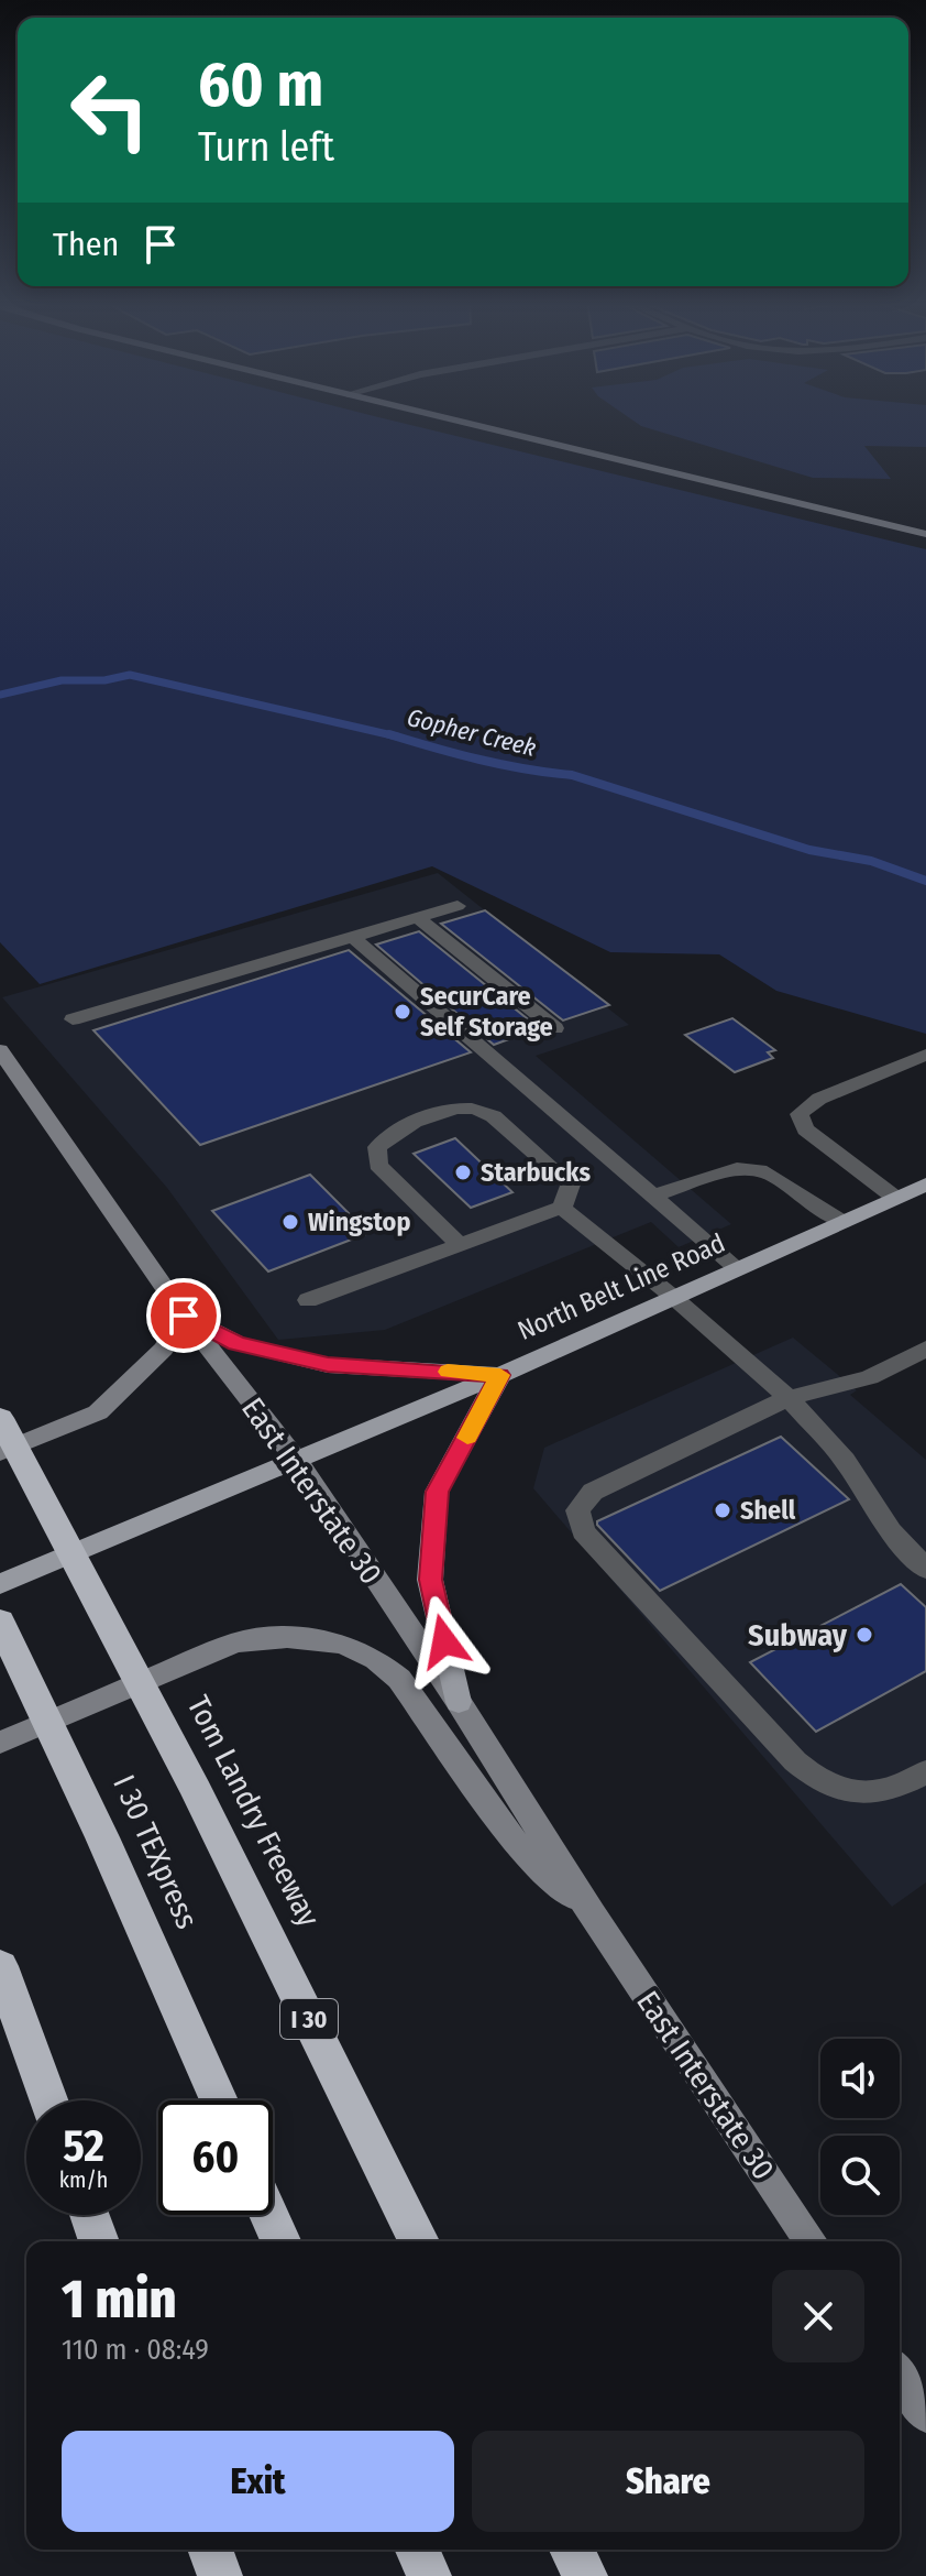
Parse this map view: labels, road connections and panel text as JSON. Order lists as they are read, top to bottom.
{
  "streets": {
    "highway": ["Tom Landry Freeway", "I 30 TEXpress", "I 30"],
    "main road": ["North Belt Line Road", "East Interstate 30"]
  },
  "crossings": [
    ["North Belt Line Road", "East Interstate 30"]
  ],
  "water": ["Gopher Creek"],
  "places": [
    "SecurCare Self Storage",
    "Starbucks",
    "Wingstop",
    "Shell",
    "Subway"
  ],
  "page": {
    "turn": ["60 m", "Turn left"],
    "then": "Then",
    "speed": "52 km/h",
    "limit": "60",
    "heading": ["1 min", "110 m · 08:49"],
    "buttons": ["Exit", "Share"]
  }
}
